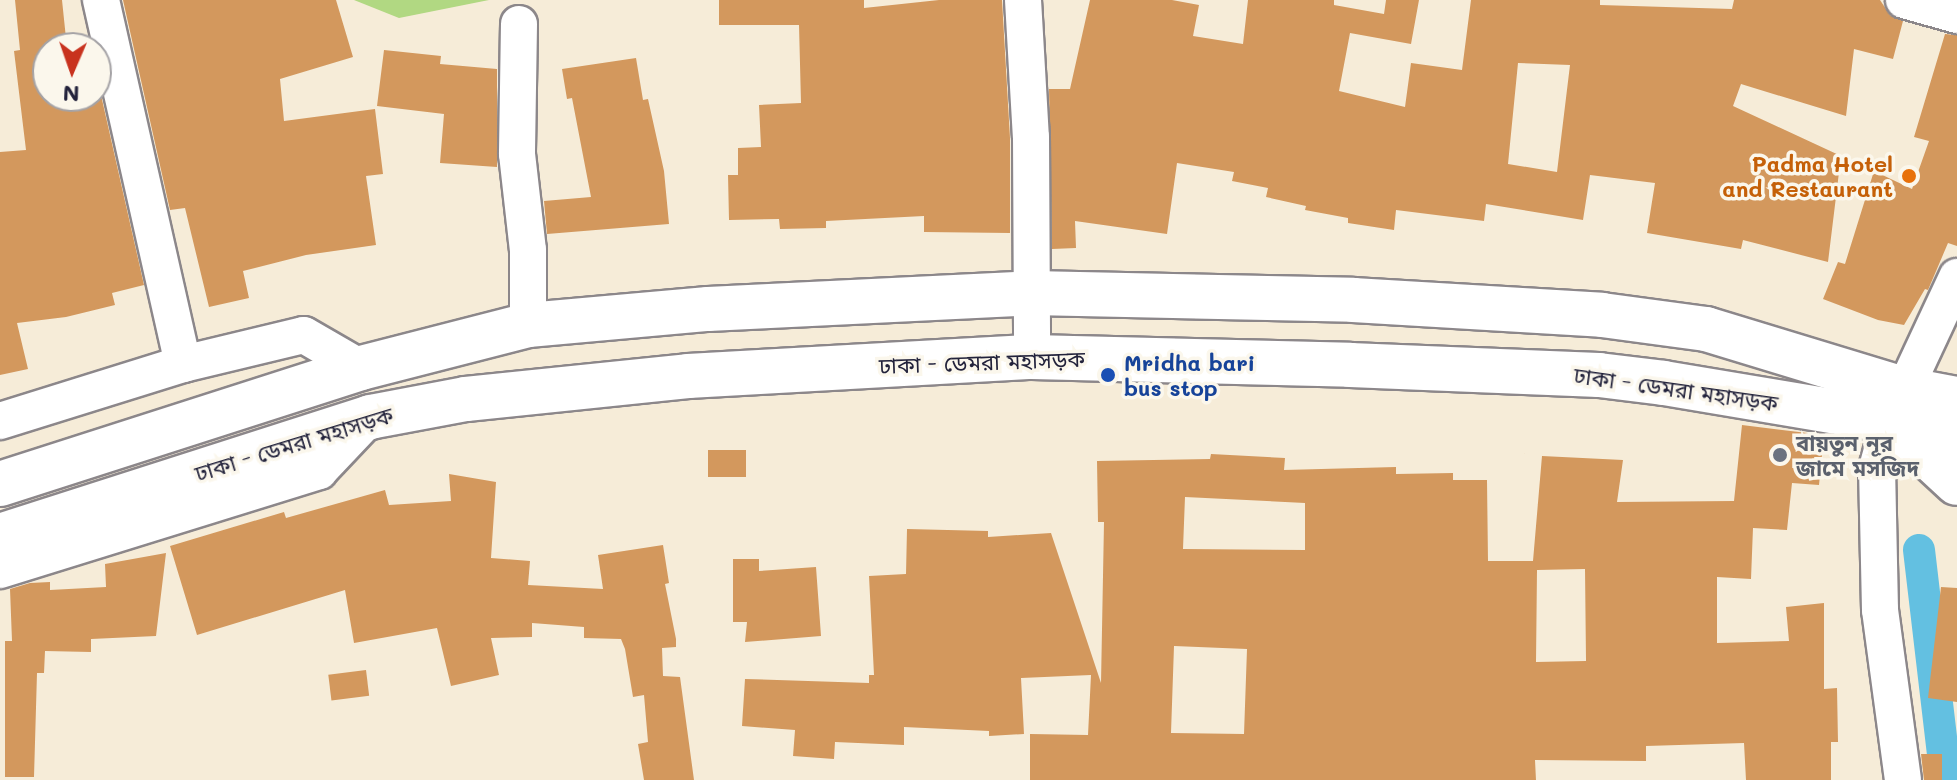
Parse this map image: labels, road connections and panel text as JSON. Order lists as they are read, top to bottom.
{
  "streets": {
    "main road": ["ঢাকা - ডেমরা মহাসড়ক"]
  },
  "places": ["Padma Hotel and Restaurant", "Mridha bari bus stop", "বায়তুন নূর জামে মসজিদ"],
  "north": "bottom"
}
